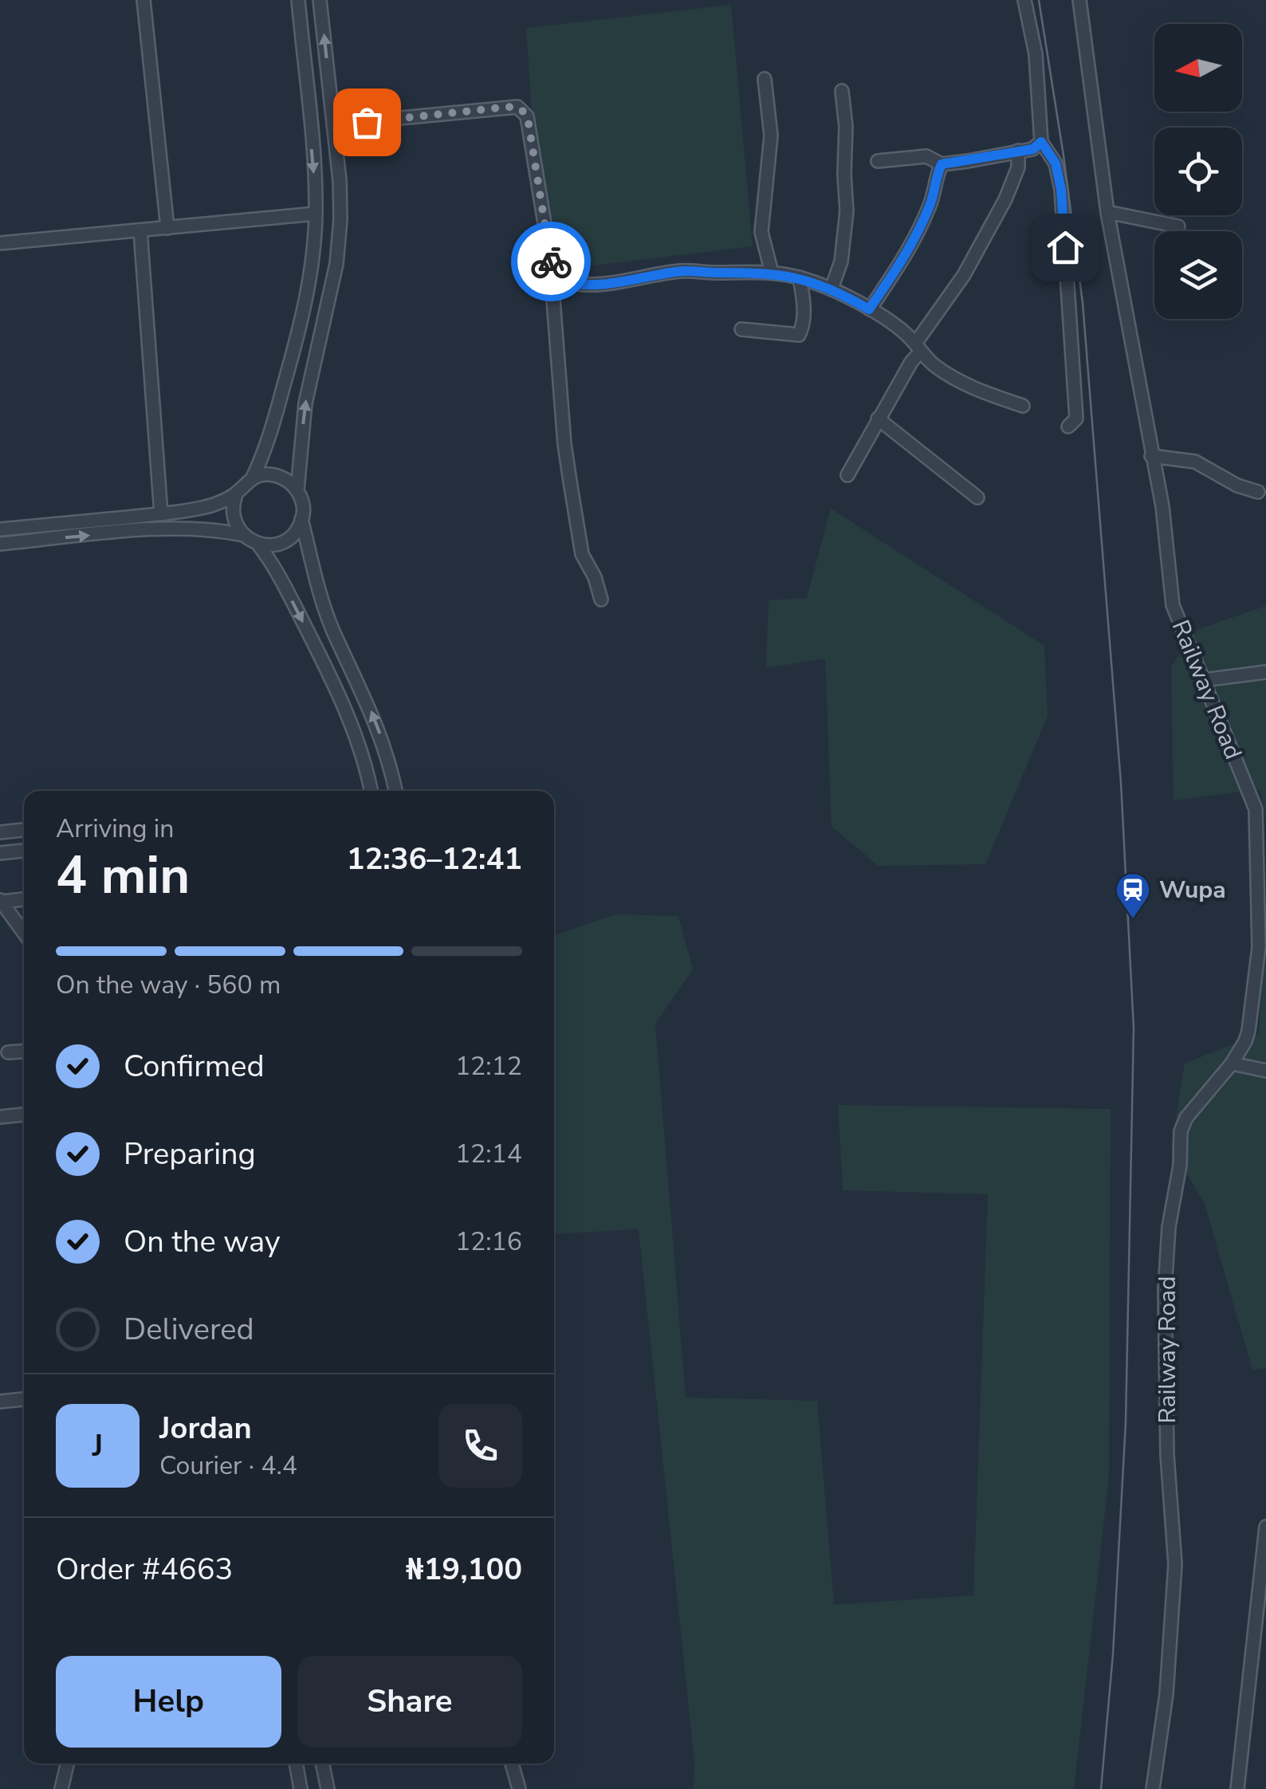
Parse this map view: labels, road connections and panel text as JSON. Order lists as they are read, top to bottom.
{
  "streets": {
    "street": ["Railway Road"]
  },
  "places": {
    "station": ["Wupa"]
  },
  "north": "left",
  "page": {
    "heading": ["4 min", "Arriving in", "12:36–12:41"],
    "panel": [
      "Jordan",
      "Courier · 4.4",
      "Order #4663",
      "₦19,100"
    ],
    "bar": "On the way · 560 m",
    "list": [
      ["Confirmed", "12:12"],
      ["Preparing", "12:14"],
      ["On the way", "12:16"],
      "Delivered"
    ],
    "round": "J",
    "buttons": ["Help", "Share"]
  }
}
